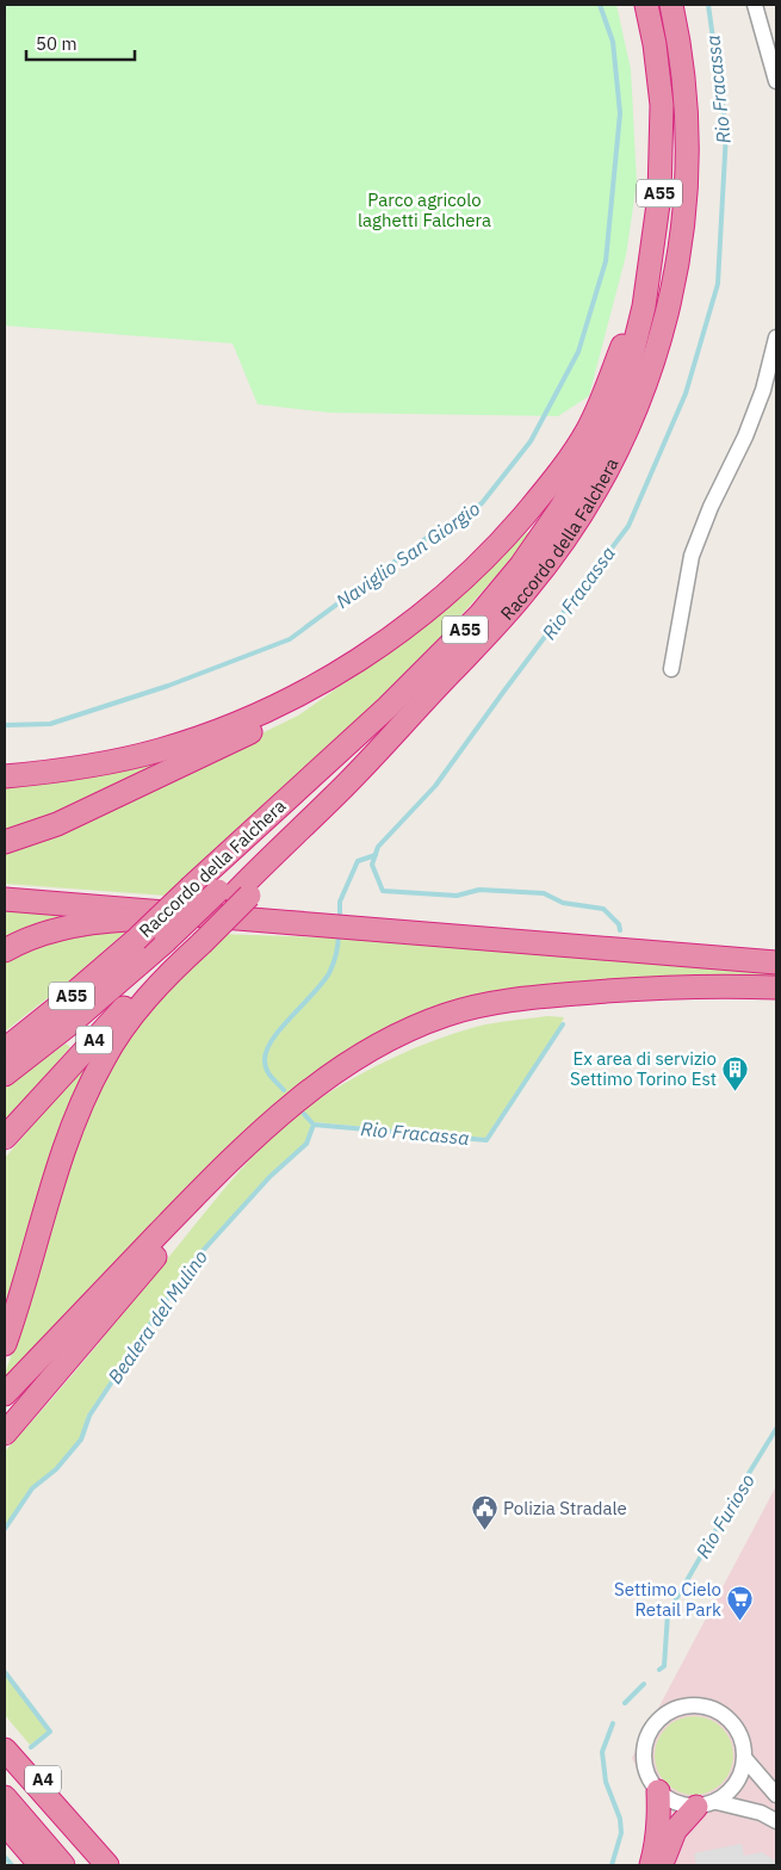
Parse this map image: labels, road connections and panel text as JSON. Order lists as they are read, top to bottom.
{
  "streets": {
    "highway": ["A55", "Raccordo della Falchera", "A4"]
  },
  "crossings": [
    ["Raccordo della Falchera", "A4"]
  ],
  "water": [
    "Rio Fracassa",
    "Naviglio San Giorgio",
    "Bealera del Mulino",
    "Rio Furioso"
  ],
  "parks": ["Parco agricolo laghetti Falchera"],
  "places": {
    "building": ["Ex area di servizio Settimo Torino Est"],
    "public building": ["Polizia Stradale"],
    "supermarket": ["Settimo Cielo Retail Park"]
  },
  "scale_bar": "50 m"
}
